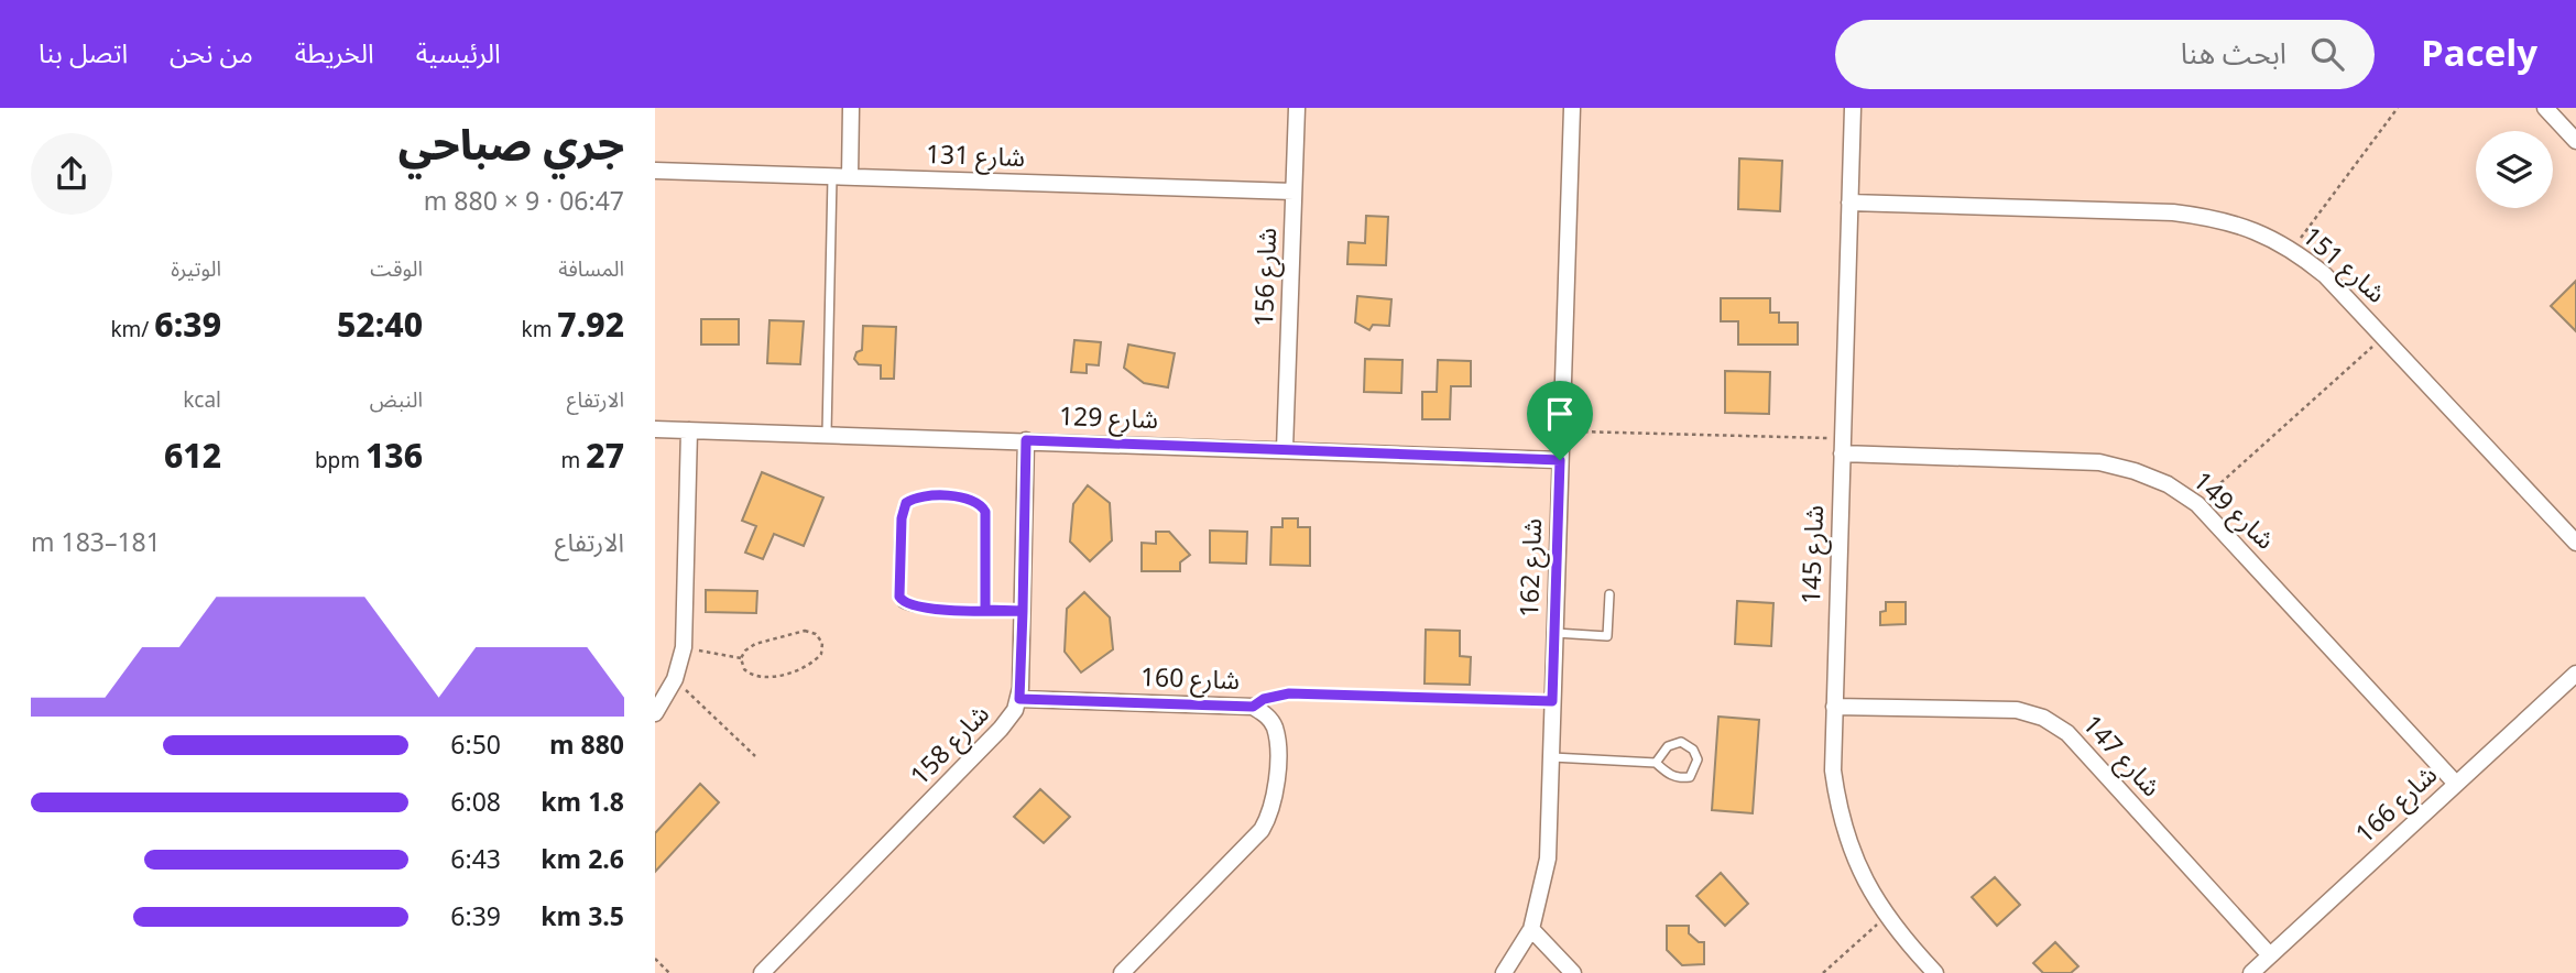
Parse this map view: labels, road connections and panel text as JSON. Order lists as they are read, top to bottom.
{
  "streets": {
    "street": [
      "شارع 131",
      "شارع 151",
      "شارع 156",
      "شارع 129",
      "شارع 149",
      "شارع 145",
      "شارع 162",
      "شارع 160",
      "شارع 158",
      "شارع 147",
      "شارع 166"
    ]
  },
  "crossings": [
    ["شارع 131", "شارع 156"],
    ["شارع 151", "شارع 145"],
    ["شارع 156", "شارع 129"],
    ["شارع 129", "شارع 162"],
    ["شارع 129", "شارع 158"],
    ["شارع 149", "شارع 145"],
    ["شارع 149", "شارع 166"],
    ["شارع 145", "شارع 147"],
    ["شارع 160", "شارع 158"],
    ["شارع 147", "شارع 166"]
  ],
  "page": {
    "header": "Pacely",
    "search": "ابحث هنا",
    "nav": [
      "الرئيسية",
      "الخريطة",
      "من نحن",
      "اتصل بنا"
    ],
    "heading": ["جري صباحي", "06:47 · 9 × 880 m"],
    "stats": [
      ["المسافة", "7.92 km"],
      ["الوقت", "52:40"],
      ["الوتيرة", "6:39 /km"],
      ["الارتفاع", "27 m"],
      ["النبض", "136 bpm"],
      ["kcal", "612"]
    ],
    "chart": ["الارتفاع", "181–183 m"],
    "list": [
      {
        "name": "880 m",
        "note": "6:50"
      },
      {
        "name": "1.8 km",
        "note": "6:08"
      },
      {
        "name": "2.6 km",
        "note": "6:43"
      },
      {
        "name": "3.5 km",
        "note": "6:39"
      }
    ]
  }
}
